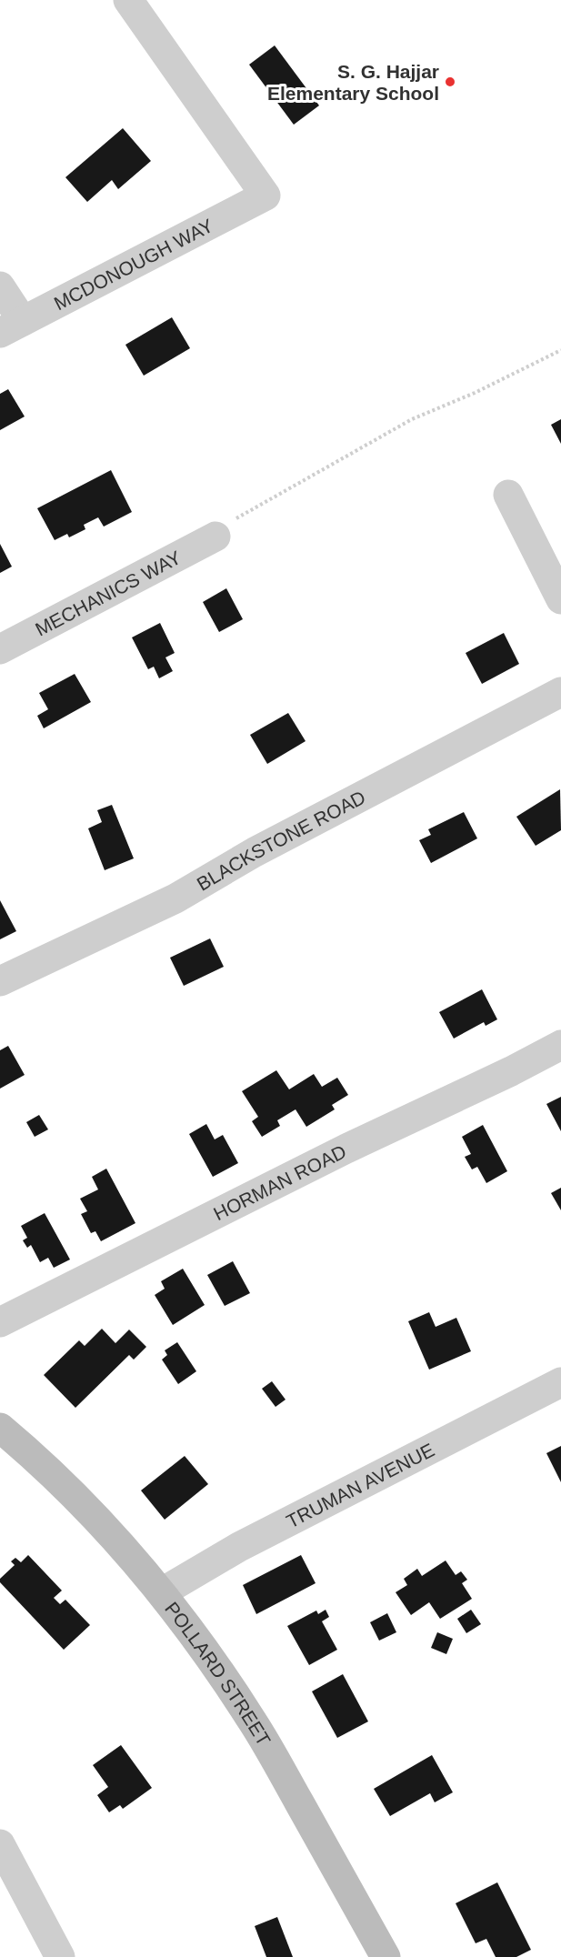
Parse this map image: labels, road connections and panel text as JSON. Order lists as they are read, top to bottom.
{
  "streets": {
    "street": [
      "MCDONOUGH WAY",
      "MECHANICS WAY",
      "BLACKSTONE ROAD",
      "HORMAN ROAD",
      "TRUMAN AVENUE",
      "POLLARD STREET"
    ]
  },
  "crossings": [
    ["TRUMAN AVENUE", "POLLARD STREET"]
  ],
  "places": ["S. G. Hajjar Elementary School"]
}
